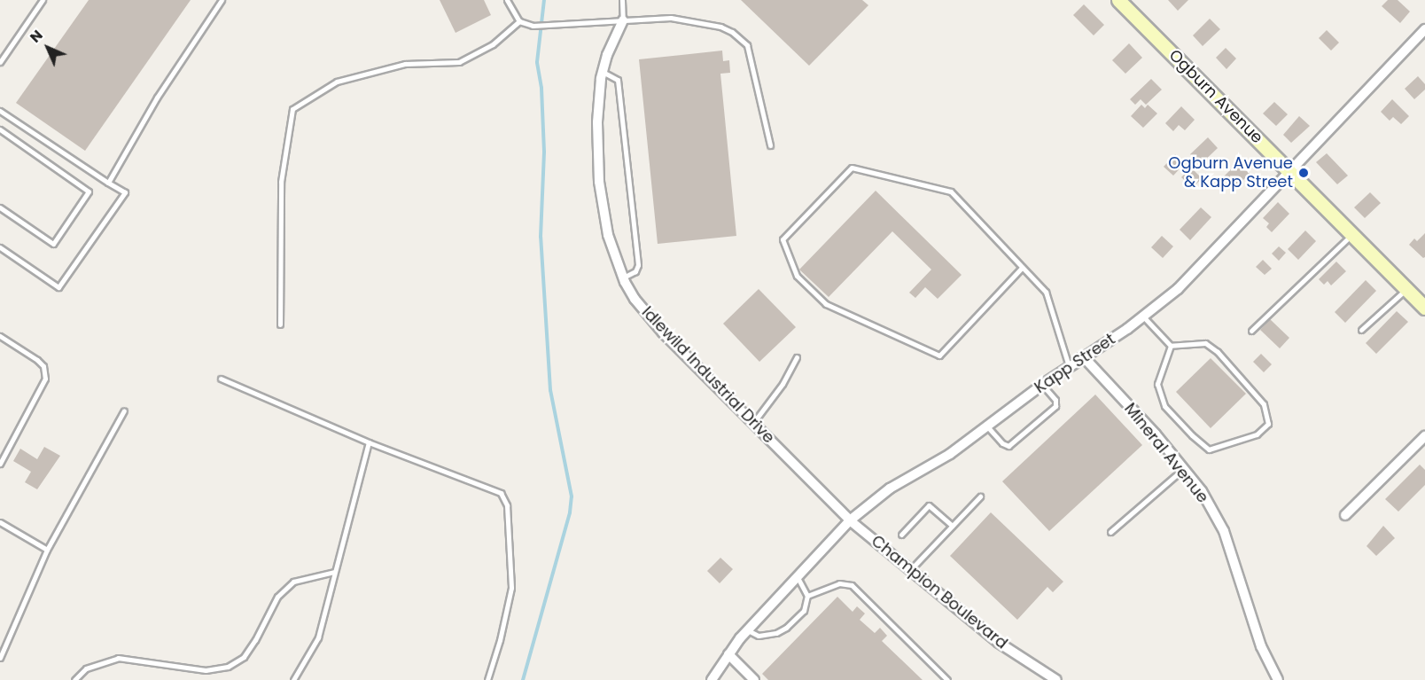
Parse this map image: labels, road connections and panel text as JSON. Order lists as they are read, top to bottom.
{
  "streets": {
    "street": [
      "Ogburn Avenue",
      "Kapp Street",
      "Idlewild Industrial Drive",
      "Mineral Avenue",
      "Champion Boulevard"
    ]
  },
  "crossings": [
    ["Ogburn Avenue", "Kapp Street"],
    ["Kapp Street", "Idlewild Industrial Drive"],
    ["Kapp Street", "Mineral Avenue"],
    ["Kapp Street", "Champion Boulevard"],
    ["Idlewild Industrial Drive", "Champion Boulevard"]
  ],
  "places": ["Ogburn Avenue & Kapp Street"],
  "north": "top left"
}
